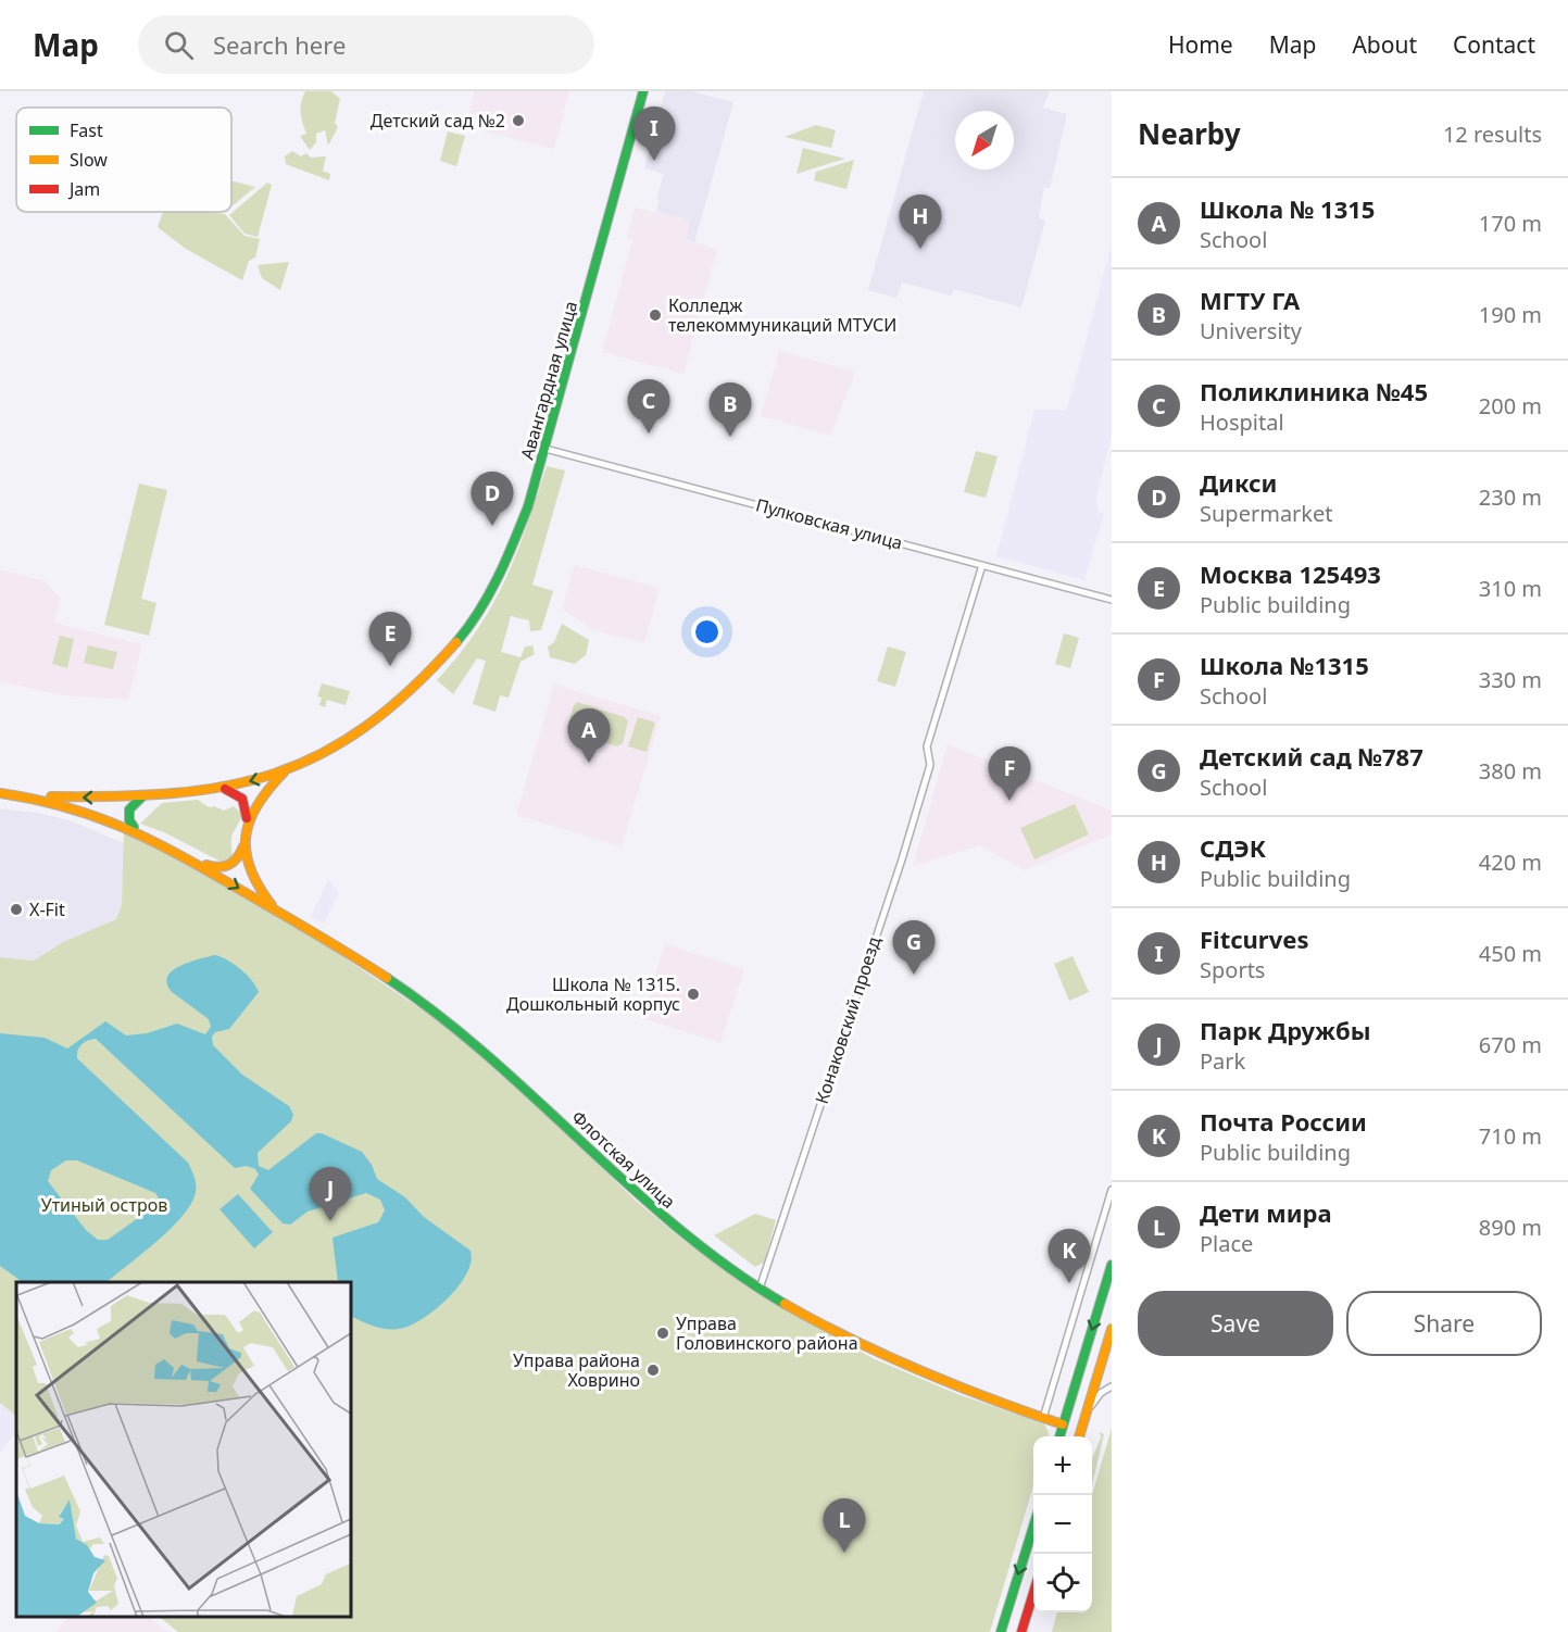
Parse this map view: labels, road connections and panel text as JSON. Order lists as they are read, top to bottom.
{
  "streets": {
    "main road": ["Авангардная улица", "Флотская улица"],
    "street": ["Пулковская улица", "Конаковский проезд"]
  },
  "crossings": [
    ["Авангардная улица", "Пулковская улица"],
    ["Авангардная улица", "Флотская улица"],
    ["Пулковская улица", "Конаковский проезд"],
    ["Конаковский проезд", "Флотская улица"]
  ],
  "parks": ["Утиный остров"],
  "places": [
    "Детский сад №2",
    "Колледж телекоммуникаций МТУСИ",
    "X-Fit",
    "Школа № 1315. Дошкольный корпус",
    "Управа Головинского района",
    "Управа района Ховрино"
  ],
  "legend": ["Fast", "Slow", "Jam"],
  "north": "bottom left",
  "page": {
    "header": "Map",
    "search": "Search here",
    "nav": [
      "Home",
      "Map",
      "About",
      "Contact"
    ],
    "heading": ["Nearby", "12 results"],
    "pins": [
      "I",
      "H",
      "C",
      "B",
      "D",
      "E",
      "A",
      "F",
      "G",
      "J",
      "K",
      "L"
    ],
    "list": [
      {
        "mark": "A",
        "name": "Школа № 1315",
        "note": "School",
        "value": "170 m"
      },
      {
        "mark": "B",
        "name": "МГТУ ГА",
        "note": "University",
        "value": "190 m"
      },
      {
        "mark": "C",
        "name": "Поликлиника №45",
        "note": "Hospital",
        "value": "200 m"
      },
      {
        "mark": "D",
        "name": "Дикси",
        "note": "Supermarket",
        "value": "230 m"
      },
      {
        "mark": "E",
        "name": "Москва 125493",
        "note": "Public building",
        "value": "310 m"
      },
      {
        "mark": "F",
        "name": "Школа №1315",
        "note": "School",
        "value": "330 m"
      },
      {
        "mark": "G",
        "name": "Детский сад №787",
        "note": "School",
        "value": "380 m"
      },
      {
        "mark": "H",
        "name": "СДЭК",
        "note": "Public building",
        "value": "420 m"
      },
      {
        "mark": "I",
        "name": "Fitcurves",
        "note": "Sports",
        "value": "450 m"
      },
      {
        "mark": "J",
        "name": "Парк Дружбы",
        "note": "Park",
        "value": "670 m"
      },
      {
        "mark": "K",
        "name": "Почта России",
        "note": "Public building",
        "value": "710 m"
      },
      {
        "mark": "L",
        "name": "Дети мира",
        "note": "Place",
        "value": "890 m"
      }
    ],
    "buttons": ["Save", "Share"],
    "map_buttons": ["+", "−"]
  }
}
